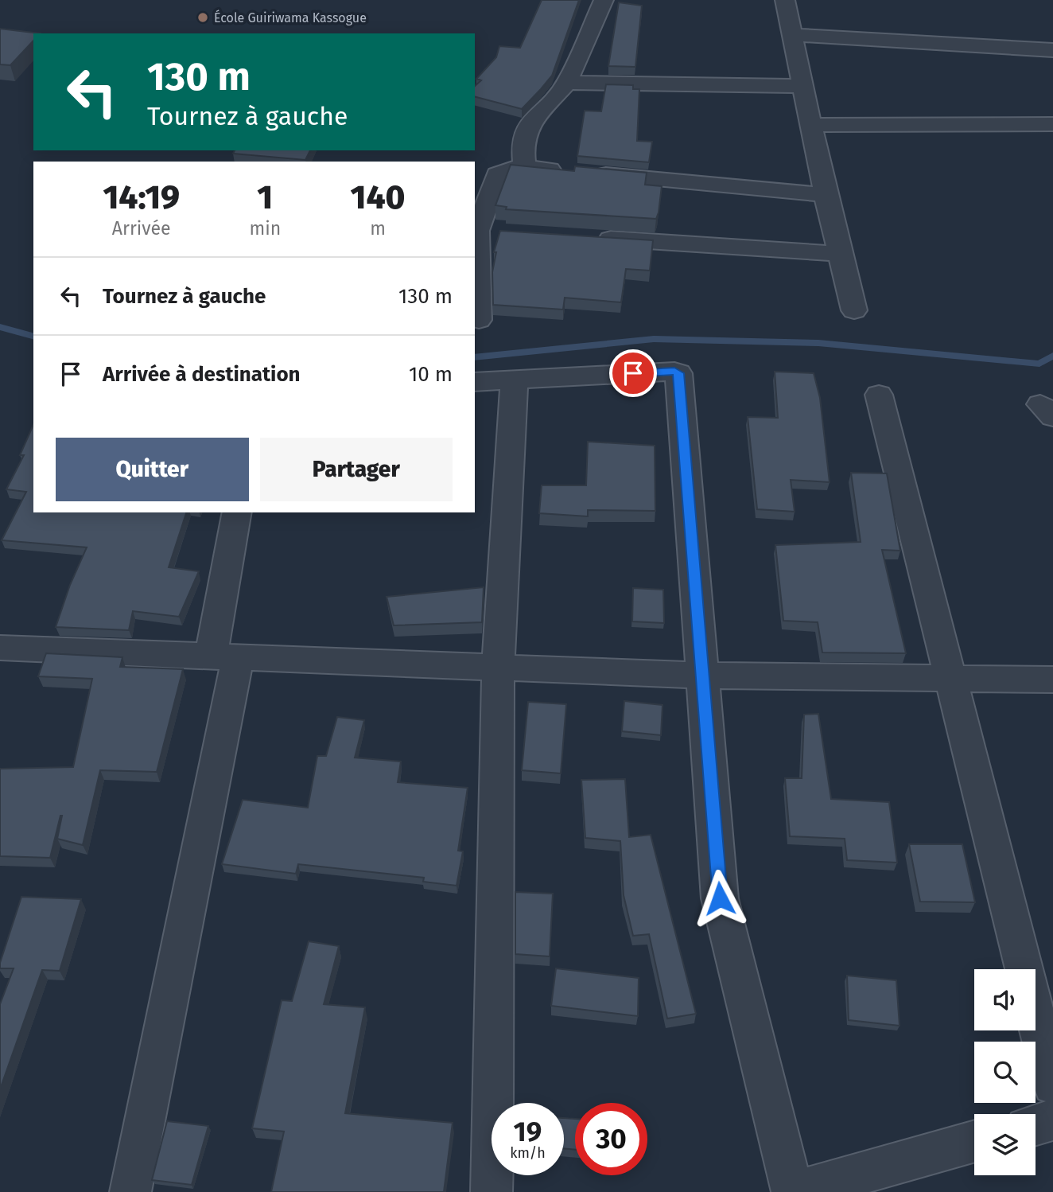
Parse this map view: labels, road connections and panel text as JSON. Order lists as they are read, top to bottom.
{
  "places": ["École Guiriwama Kassogue"],
  "page": {
    "turn": ["130 m", "Tournez à gauche"],
    "eta": [
      "14:19",
      "Arrivée",
      "1",
      "min",
      "140",
      "m"
    ],
    "list": [
      {
        "name": "Tournez à gauche",
        "value": "130 m"
      },
      {
        "name": "Arrivée à destination",
        "value": "10 m"
      }
    ],
    "buttons": ["Quitter", "Partager"],
    "speed": "19 km/h",
    "limit": "30"
  }
}
